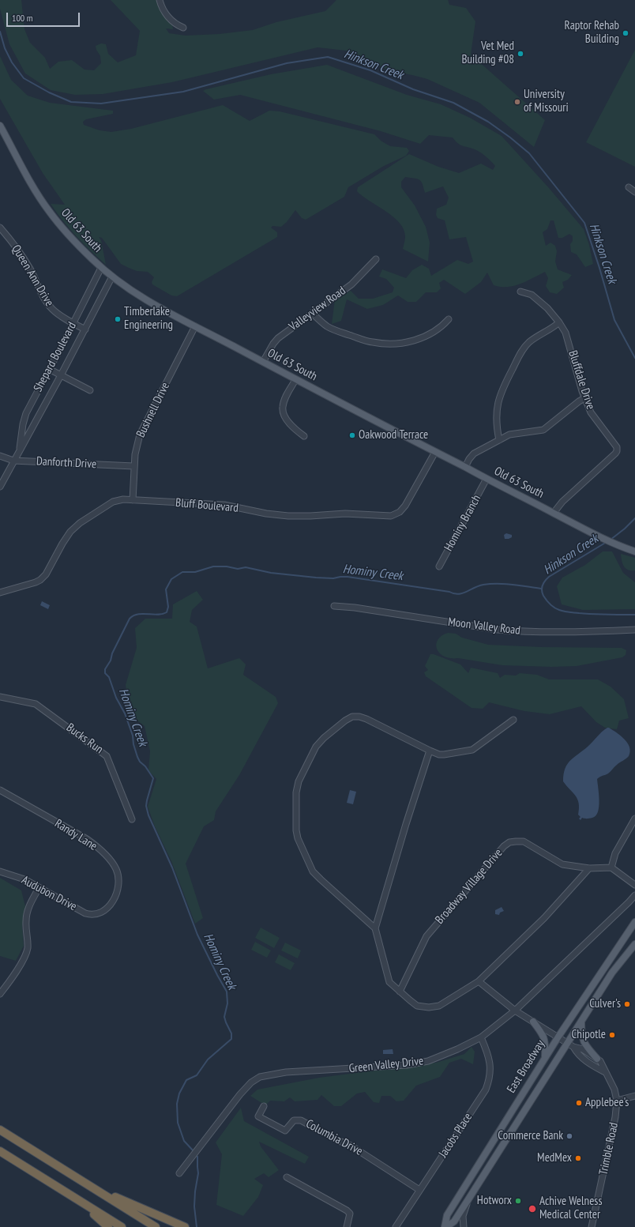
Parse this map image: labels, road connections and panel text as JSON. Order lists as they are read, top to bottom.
{
  "streets": {
    "main road": ["Old 63 South", "East Broadway"],
    "street": [
      "Queen Ann Drive",
      "Valleyview Road",
      "Shepard Boulevard",
      "Bluffdale Drive",
      "Bushnell Drive",
      "Danforth Drive",
      "Bluff Boulevard",
      "Hominy Branch",
      "Moon Valley Road",
      "Bucks Run",
      "Randy Lane",
      "Broadway Village Drive",
      "Audubon Drive",
      "Green Valley Drive",
      "Jacobs Place",
      "Columbia Drive",
      "Trimble Road"
    ]
  },
  "crossings": [
    ["Old 63 South", "Valleyview Road"],
    ["Old 63 South", "Shepard Boulevard"],
    ["Old 63 South", "Bluffdale Drive"],
    ["Old 63 South", "Bushnell Drive"],
    ["Old 63 South", "Bluff Boulevard"],
    ["Old 63 South", "Hominy Branch"],
    ["Queen Ann Drive", "Shepard Boulevard"],
    ["Shepard Boulevard", "Danforth Drive"],
    ["Bushnell Drive", "Danforth Drive"],
    ["Bushnell Drive", "Bluff Boulevard"],
    ["Randy Lane", "Audubon Drive"],
    ["Green Valley Drive", "Jacobs Place"],
    ["East Broadway", "Trimble Road"],
    ["Jacobs Place", "Columbia Drive"]
  ],
  "water": ["Hinkson Creek", "Hominy Creek"],
  "places": [
    "Raptor Rehab Building",
    "Vet Med Building #08",
    "University of Missouri",
    "Timberlake Engineering",
    "Oakwood Terrace",
    "Culver's",
    "Chipotle",
    "Applebee's",
    "Commerce Bank",
    "MedMex",
    "Hotworx",
    "Achive Welness Medical Center"
  ],
  "scale_bar": "100 m"
}
